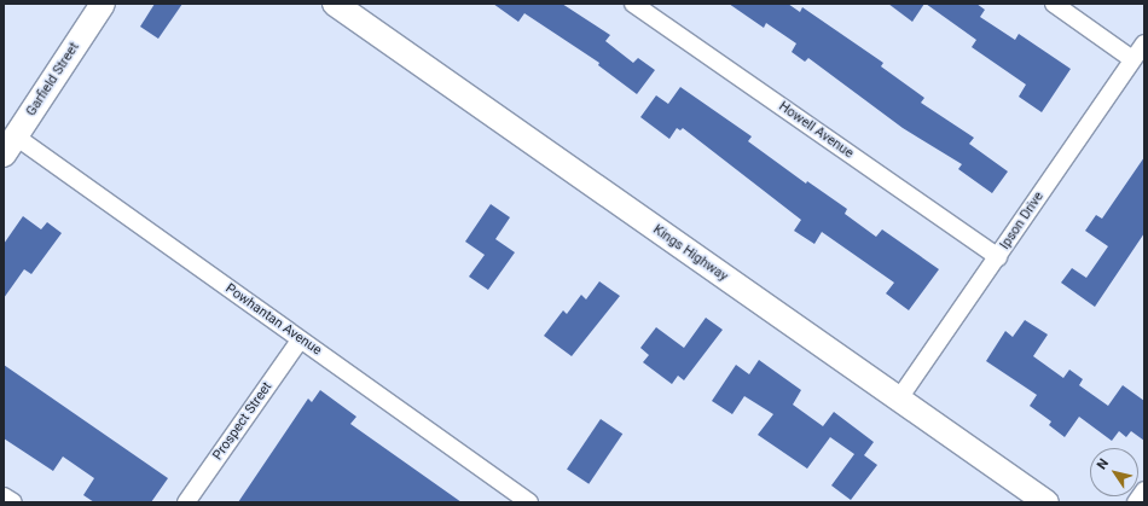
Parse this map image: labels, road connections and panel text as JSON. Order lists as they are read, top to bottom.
{
  "streets": {
    "street": [
      "Garfield Street",
      "Howell Avenue",
      "Ipson Drive",
      "Kings Highway",
      "Powhantan Avenue",
      "Prospect Street"
    ]
  },
  "crossings": [
    ["Garfield Street", "Powhantan Avenue"],
    ["Howell Avenue", "Ipson Drive"],
    ["Ipson Drive", "Kings Highway"],
    ["Powhantan Avenue", "Prospect Street"]
  ],
  "north": "top left"
}
